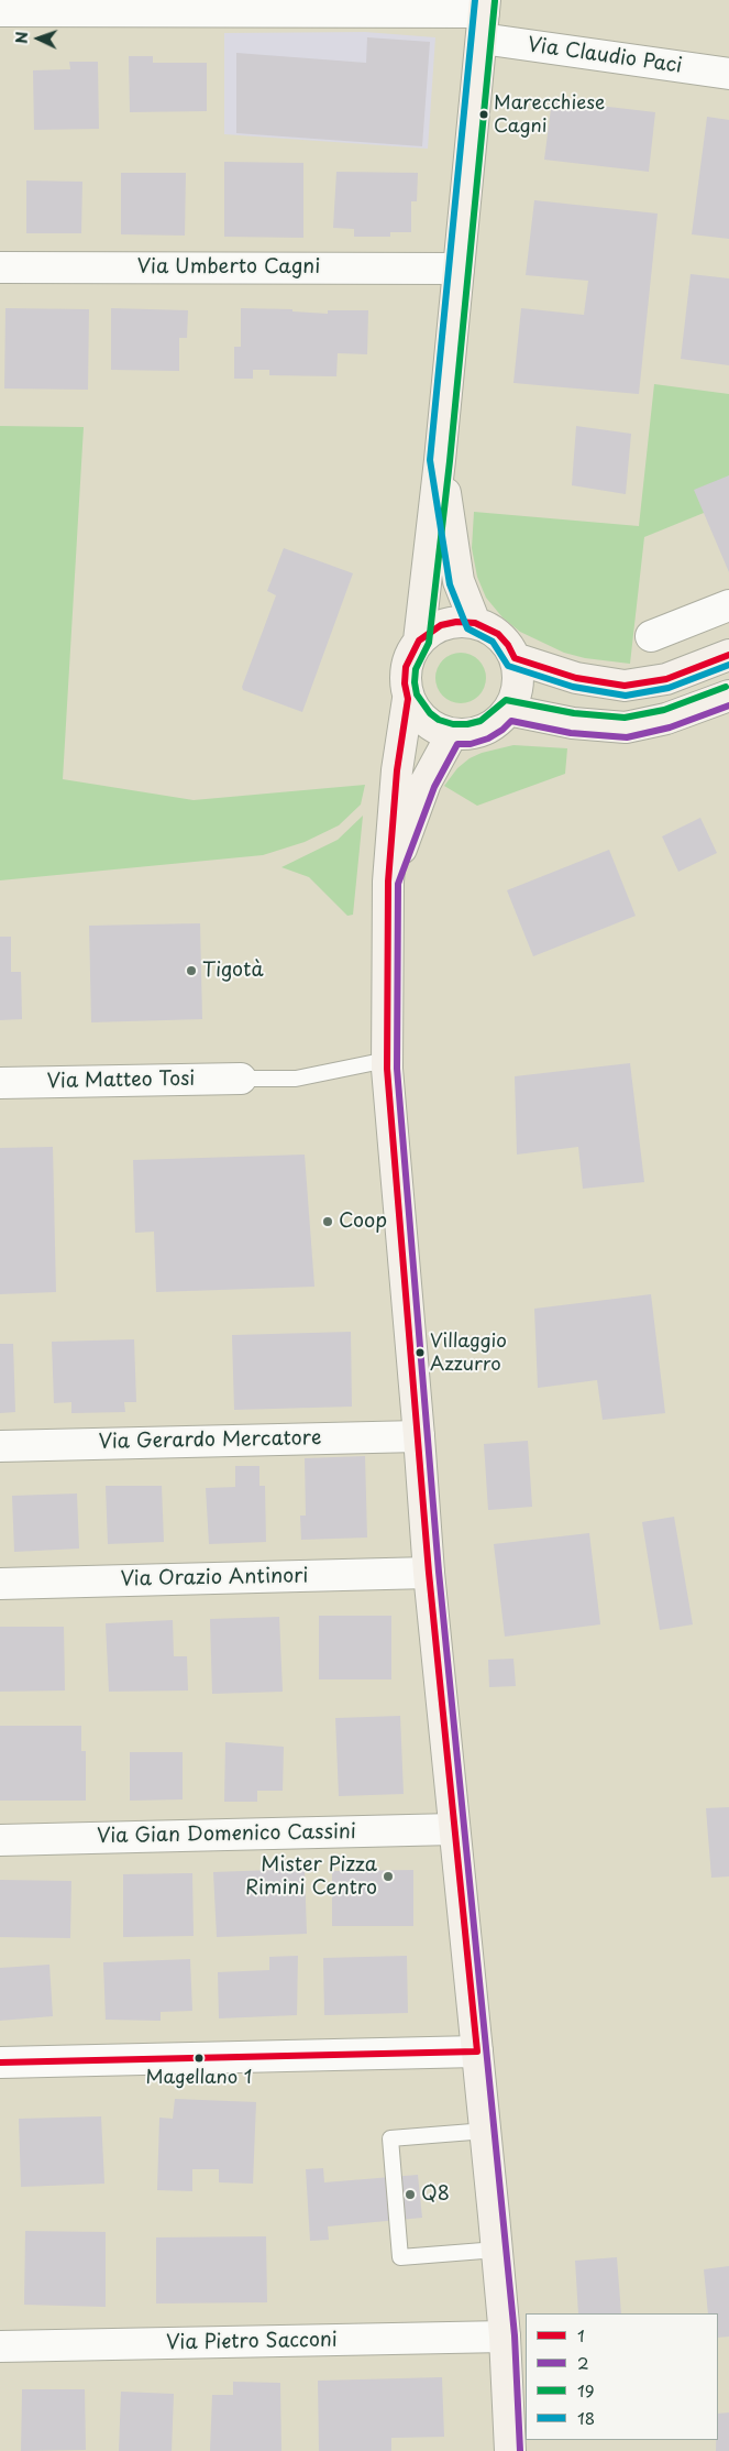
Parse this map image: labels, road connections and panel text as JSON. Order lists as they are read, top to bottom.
{
  "streets": {
    "street": [
      "Via Claudio Paci",
      "Via Umberto Cagni",
      "Via Matteo Tosi",
      "Via Gerardo Mercatore",
      "Via Orazio Antinori",
      "Via Gian Domenico Cassini",
      "Via Pietro Sacconi"
    ]
  },
  "places": [
    "Marecchiese Cagni",
    "Tigotà",
    "Coop",
    "Villaggio Azzurro",
    "Mister Pizza Rimini Centro",
    "Magellano 1",
    "Q8"
  ],
  "lines": [
    "transit line 18",
    "transit line 19",
    "transit line 1",
    "transit line 2"
  ],
  "legend": [
    "1",
    "2",
    "19",
    "18"
  ],
  "north": "left"
}
